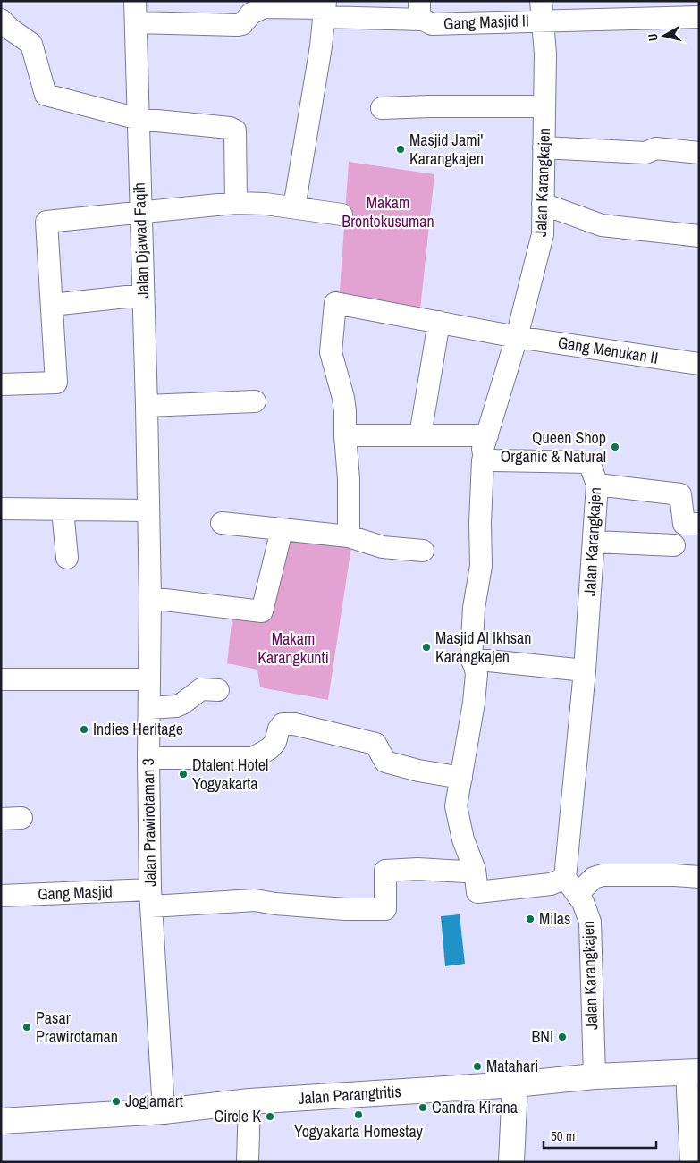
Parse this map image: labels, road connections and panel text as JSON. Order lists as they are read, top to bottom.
{
  "streets": {
    "main road": ["Jalan Parangtritis"],
    "street": [
      "Gang Masjid II",
      "Jalan Karangkajen",
      "Jalan Djawad Faqih",
      "Gang Menukan II",
      "Jalan Prawirotaman 3",
      "Gang Masjid"
    ]
  },
  "crossings": [
    ["Gang Masjid II", "Jalan Karangkajen"],
    ["Gang Masjid II", "Jalan Djawad Faqih"],
    ["Jalan Karangkajen", "Gang Menukan II"],
    ["Jalan Karangkajen", "Jalan Parangtritis"],
    ["Jalan Djawad Faqih", "Jalan Prawirotaman 3"],
    ["Jalan Prawirotaman 3", "Gang Masjid"],
    ["Jalan Prawirotaman 3", "Jalan Parangtritis"]
  ],
  "parks": ["Makam Brontokusuman", "Makam Karangkunti"],
  "places": [
    "Masjid Jami' Karangkajen",
    "Queen Shop Organic & Natural",
    "Masjid Al Ikhsan Karangkajen",
    "Indies Heritage",
    "Dtalent Hotel Yogyakarta",
    "Milas",
    "Pasar Prawirotaman",
    "BNI",
    "Matahari",
    "Jogjamart",
    "Candra Kirana",
    "Yogyakarta Homestay",
    "Circle K"
  ],
  "scale_bar": "50 m",
  "north": "left"
}
